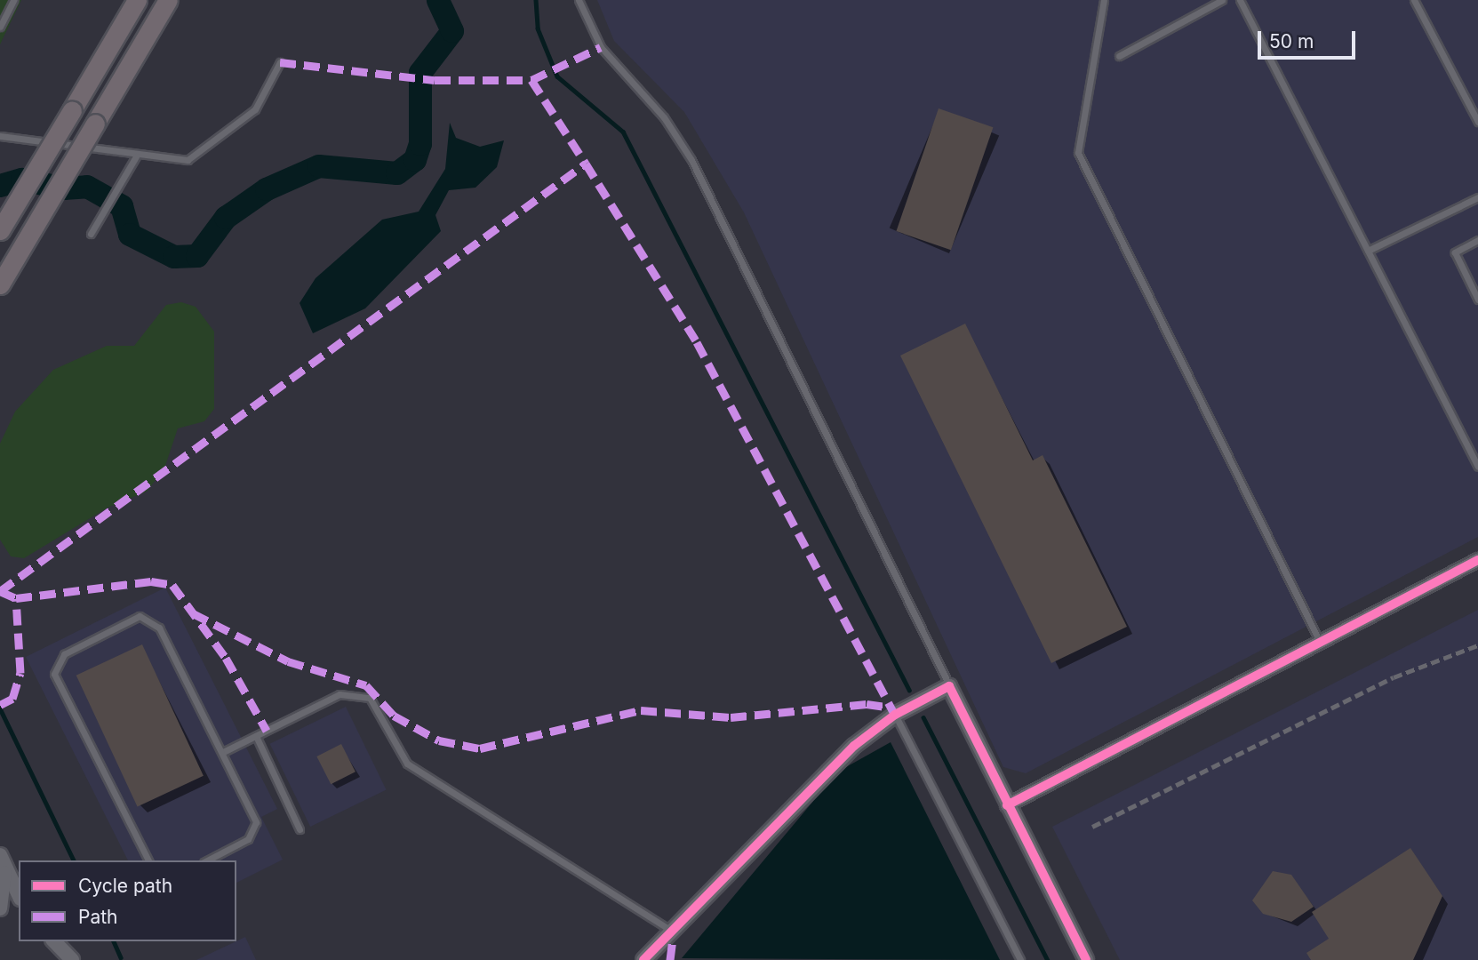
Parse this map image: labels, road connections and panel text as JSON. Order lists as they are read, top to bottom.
{
  "legend": ["Cycle path", "Path"],
  "scale_bar": "50 m"
}
